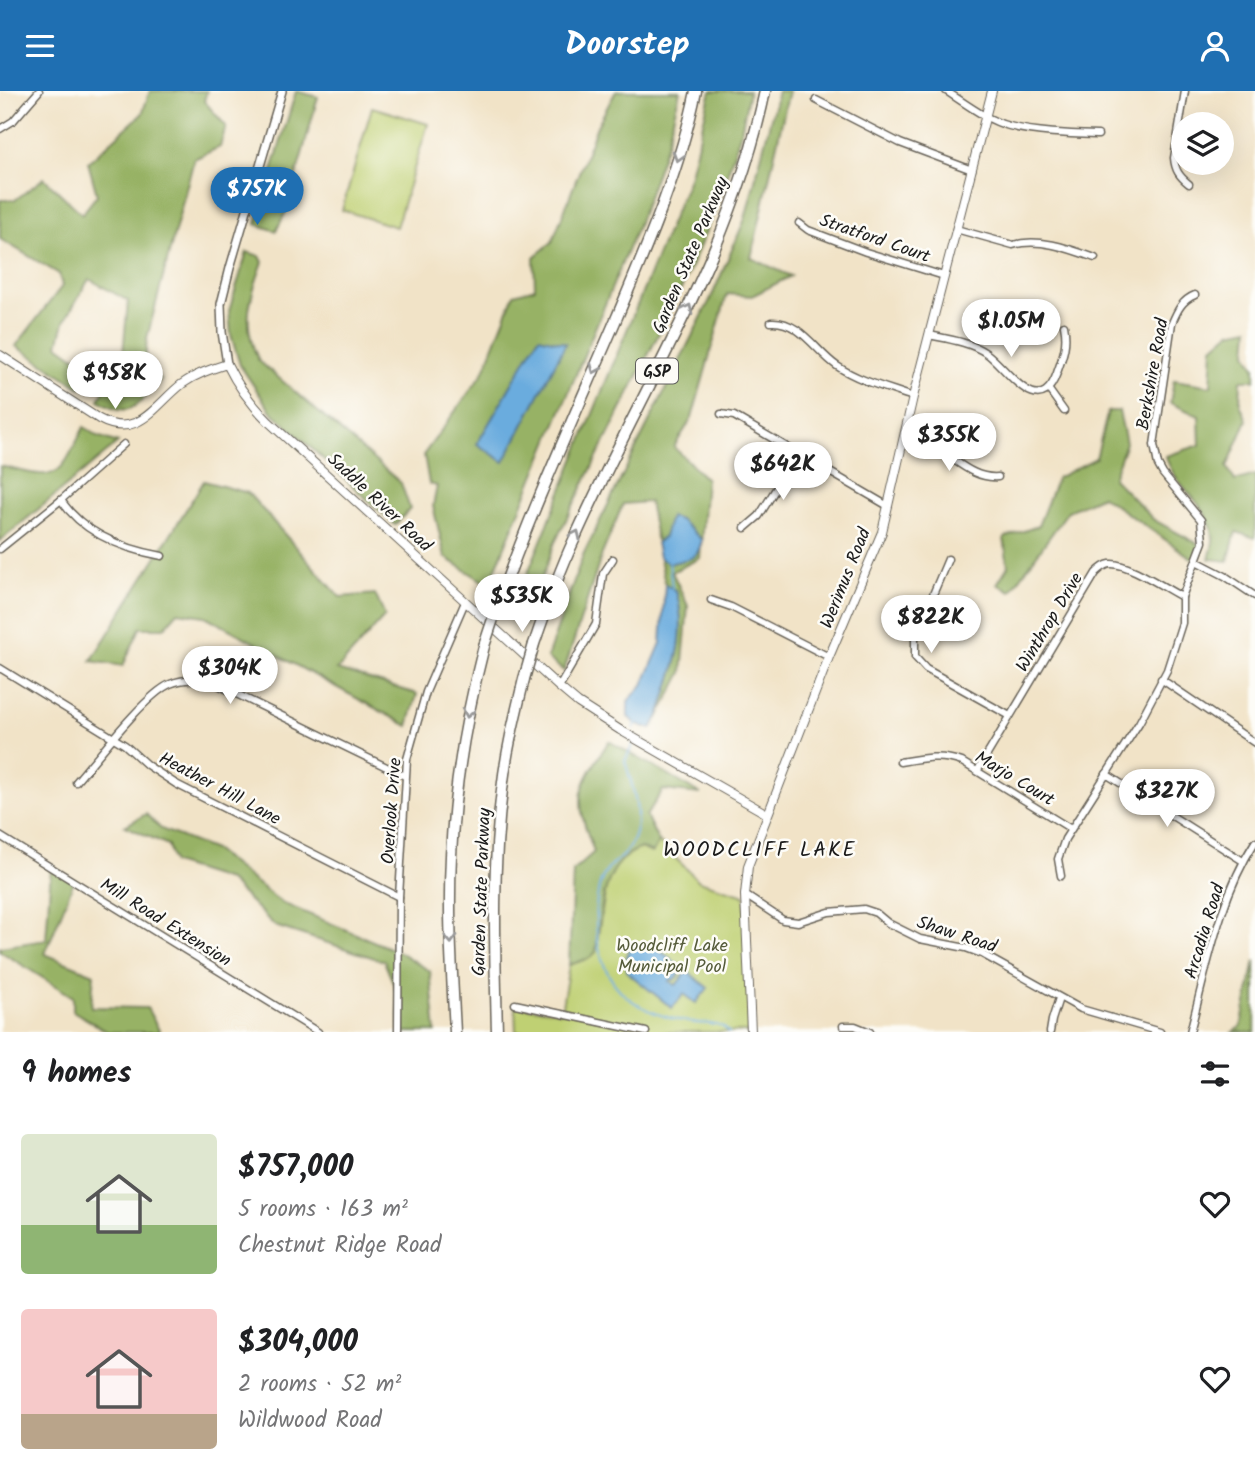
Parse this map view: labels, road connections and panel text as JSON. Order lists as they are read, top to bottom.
{
  "streets": {
    "highway": ["Garden State Parkway", "GSP"],
    "main road": ["Saddle River Road", "Werimus Road"],
    "street": [
      "Stratford Court",
      "Berkshire Road",
      "Winthrop Drive",
      "Marjo Court",
      "Heather Hill Lane",
      "Overlook Drive",
      "Mill Road Extension",
      "Arcadia Road",
      "Shaw Road"
    ]
  },
  "crossings": [
    ["Stratford Court", "Werimus Road"],
    ["Berkshire Road", "Winthrop Drive"],
    ["Berkshire Road", "Marjo Court"],
    ["Saddle River Road", "Werimus Road"],
    ["Saddle River Road", "Overlook Drive"],
    ["Werimus Road", "Shaw Road"],
    ["Winthrop Drive", "Marjo Court"],
    ["Heather Hill Lane", "Overlook Drive"]
  ],
  "districts": ["WOODCLIFF LAKE"],
  "parks": ["Woodcliff Lake Municipal Pool"],
  "page": {
    "header": "Doorstep",
    "price": [
      "$757K",
      "$1.05M",
      "$958K",
      "$355K",
      "$642K",
      "$535K",
      "$822K",
      "$304K",
      "$327K"
    ],
    "heading": "9 homes",
    "list": [
      {
        "name": "$757,000",
        "note": "5 rooms · 163 m² · Chestnut Ridge Road"
      },
      {
        "name": "$304,000",
        "note": "2 rooms · 52 m² · Wildwood Road"
      }
    ]
  }
}
